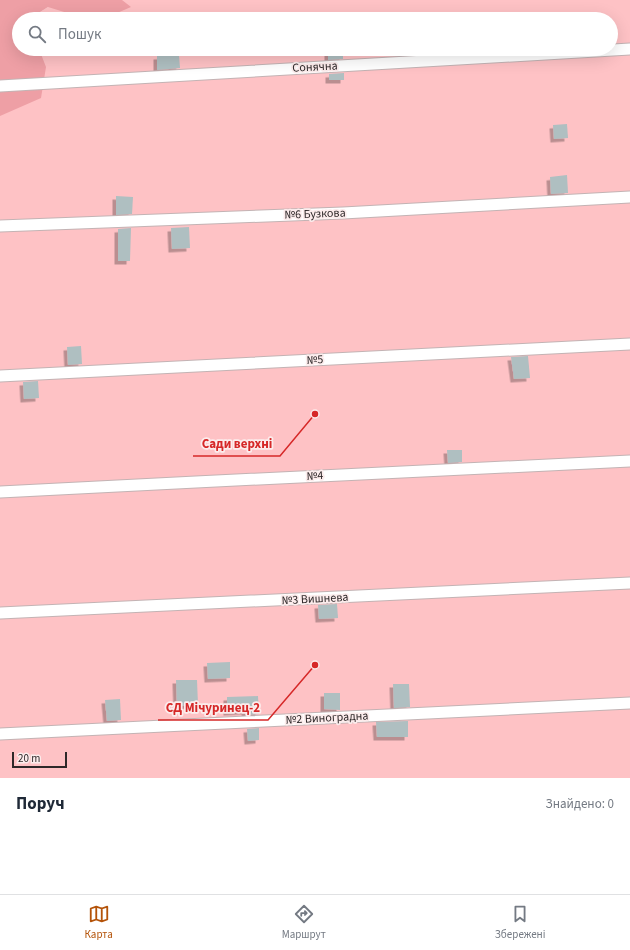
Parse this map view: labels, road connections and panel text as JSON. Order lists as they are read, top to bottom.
{
  "streets": {
    "lane": [
      "Сонячна",
      "№6 Бузкова",
      "№5",
      "№4",
      "№3 Вишнева",
      "№2 Виноградна"
    ]
  },
  "places": ["Сади верхні", "СД Мічуринец-2"],
  "scale_bar": "20 m",
  "page": {
    "search": "Пошук",
    "scale": "20 m",
    "heading": ["Поруч", "Знайдено: 0"],
    "nav": ["Карта", "Маршрут", "Збережені"]
  }
}
